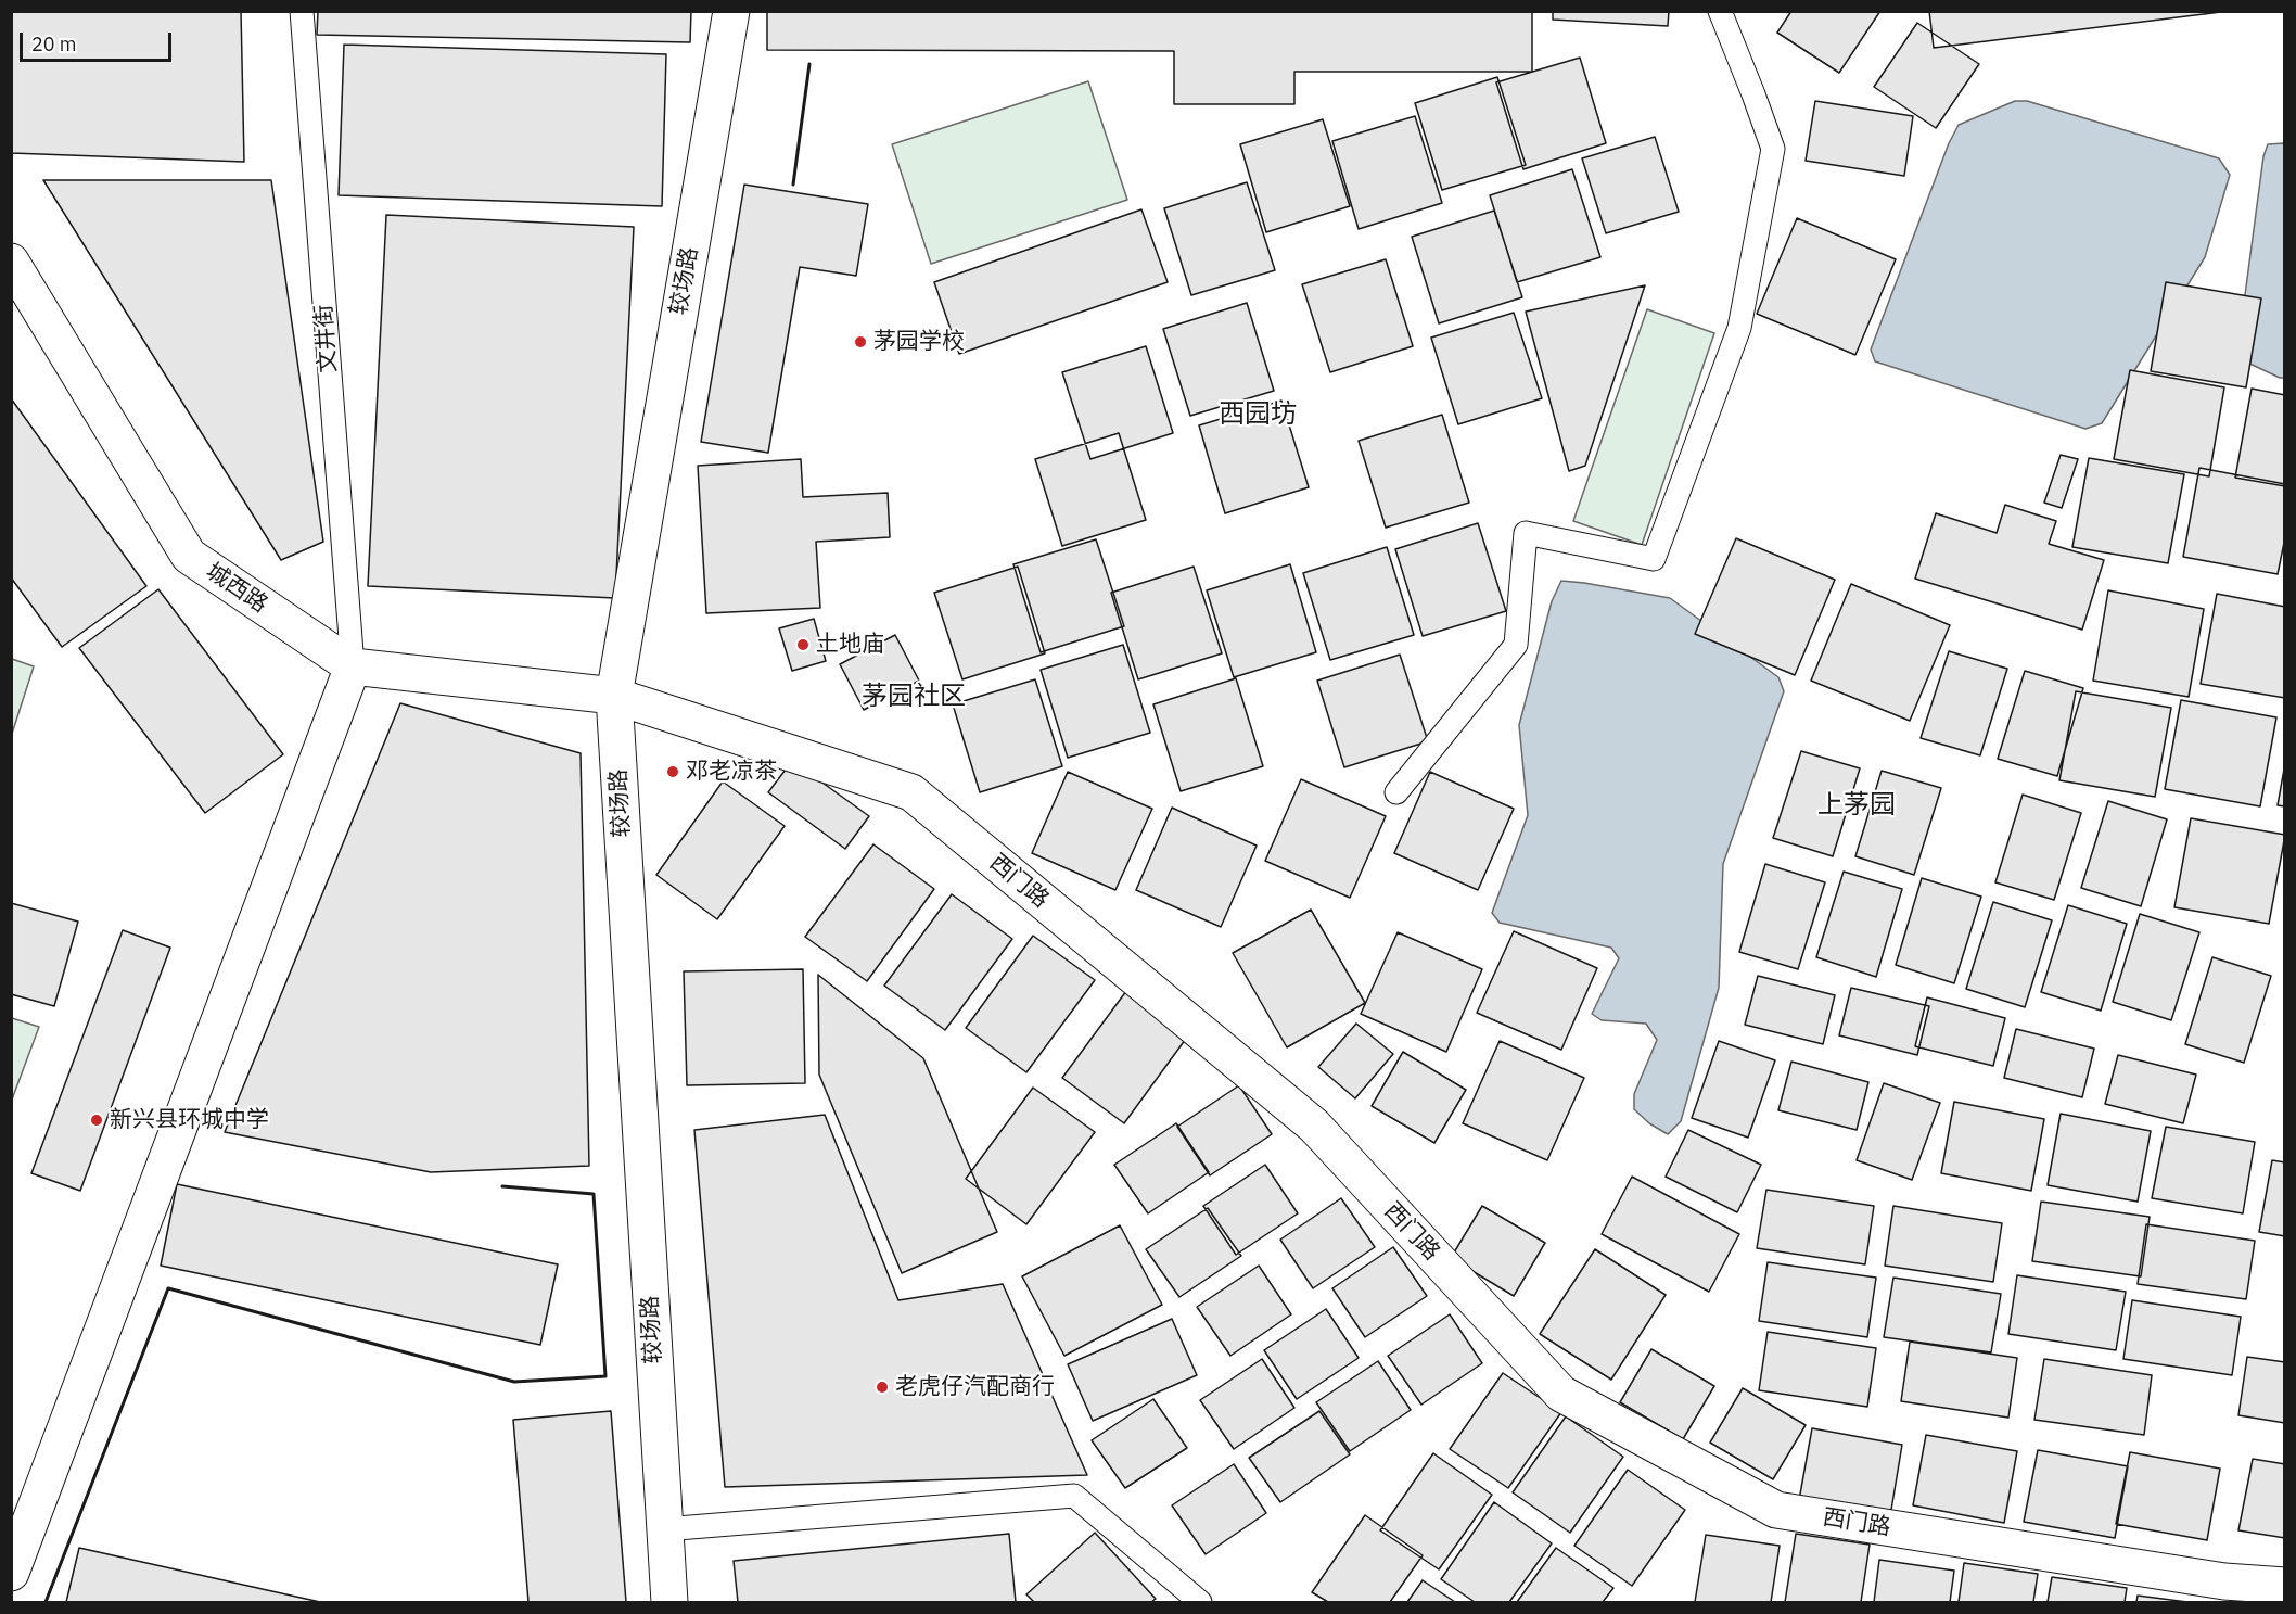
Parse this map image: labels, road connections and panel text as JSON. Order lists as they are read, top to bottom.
{
  "streets": {
    "street": ["较场路", "城西路", "西门路"],
    "lane": ["文井街"]
  },
  "crossings": [
    ["较场路", "城西路"],
    ["较场路", "西门路"],
    ["文井街", "城西路"],
    ["城西路", "西门路"]
  ],
  "districts": ["西园坊", "茅园社区", "上茅园"],
  "places": [
    "茅园学校",
    "土地庙",
    "邓老凉茶",
    "新兴县环城中学",
    "老虎仔汽配商行"
  ],
  "scale_bar": "20 m"
}
